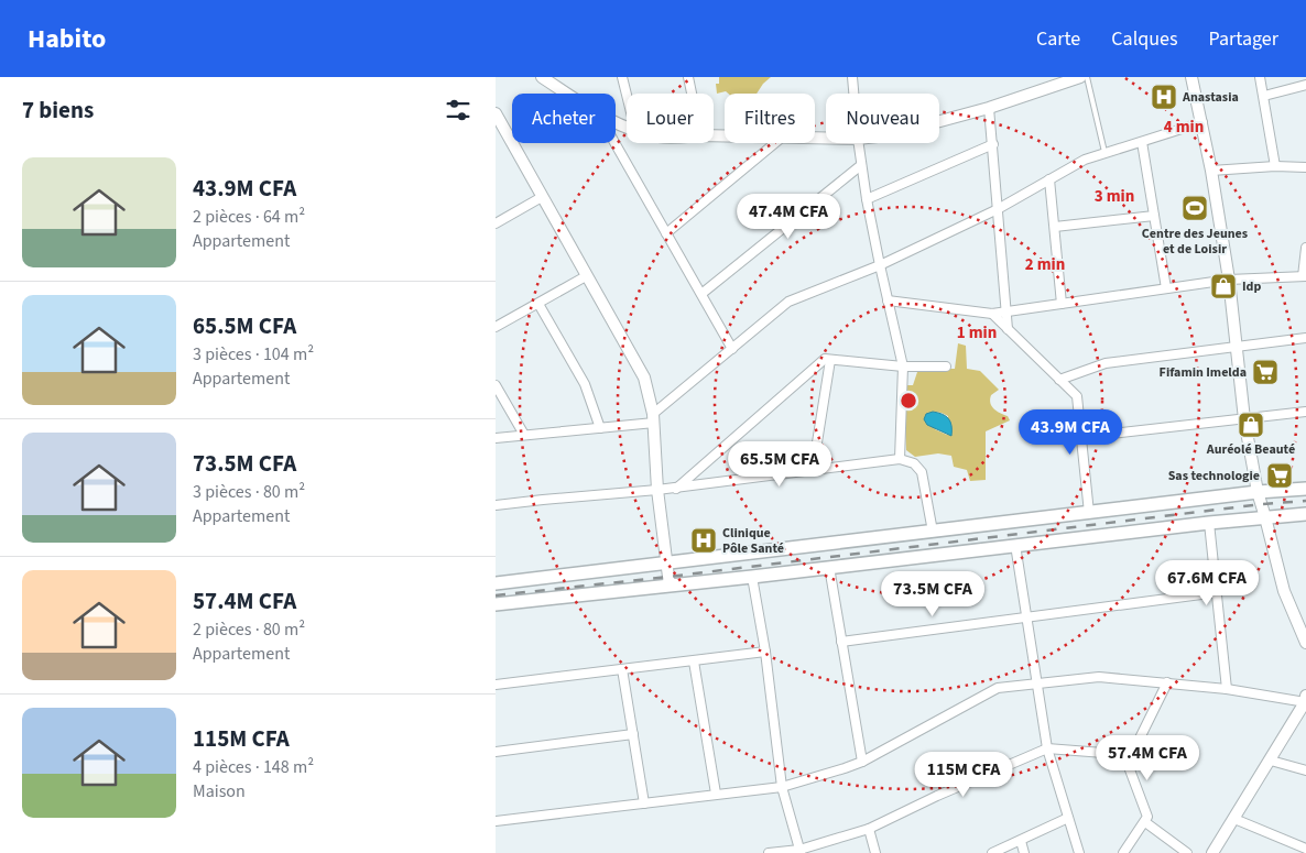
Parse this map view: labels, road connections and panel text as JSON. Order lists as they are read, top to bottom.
{
  "places": {
    "hospital": ["Anastasia", "Clinique Pôle Santé"],
    "sports": ["Centre des Jeunes et de Loisir"],
    "shop": ["Idp", "Auréolé Beauté"],
    "supermarket": ["Fifamin Imelda", "Sas technologie"]
  },
  "page": {
    "header": "Habito",
    "nav": ["Carte", "Calques", "Partager"],
    "heading": "7 biens",
    "chip": [
      "Acheter",
      "Louer",
      "Filtres",
      "Nouveau"
    ],
    "list": [
      {
        "name": "43.9M CFA",
        "note": "2 pièces · 64 m² · Appartement"
      },
      {
        "name": "65.5M CFA",
        "note": "3 pièces · 104 m² · Appartement"
      },
      {
        "name": "73.5M CFA",
        "note": "3 pièces · 80 m² · Appartement"
      },
      {
        "name": "57.4M CFA",
        "note": "2 pièces · 80 m² · Appartement"
      },
      {
        "name": "115M CFA",
        "note": "4 pièces · 148 m² · Maison"
      }
    ],
    "price": [
      "47.4M CFA",
      "43.9M CFA",
      "65.5M CFA",
      "67.6M CFA",
      "73.5M CFA",
      "57.4M CFA",
      "115M CFA"
    ]
  },
  "rings": [
    "4 min",
    "3 min",
    "2 min",
    "1 min"
  ]
}
